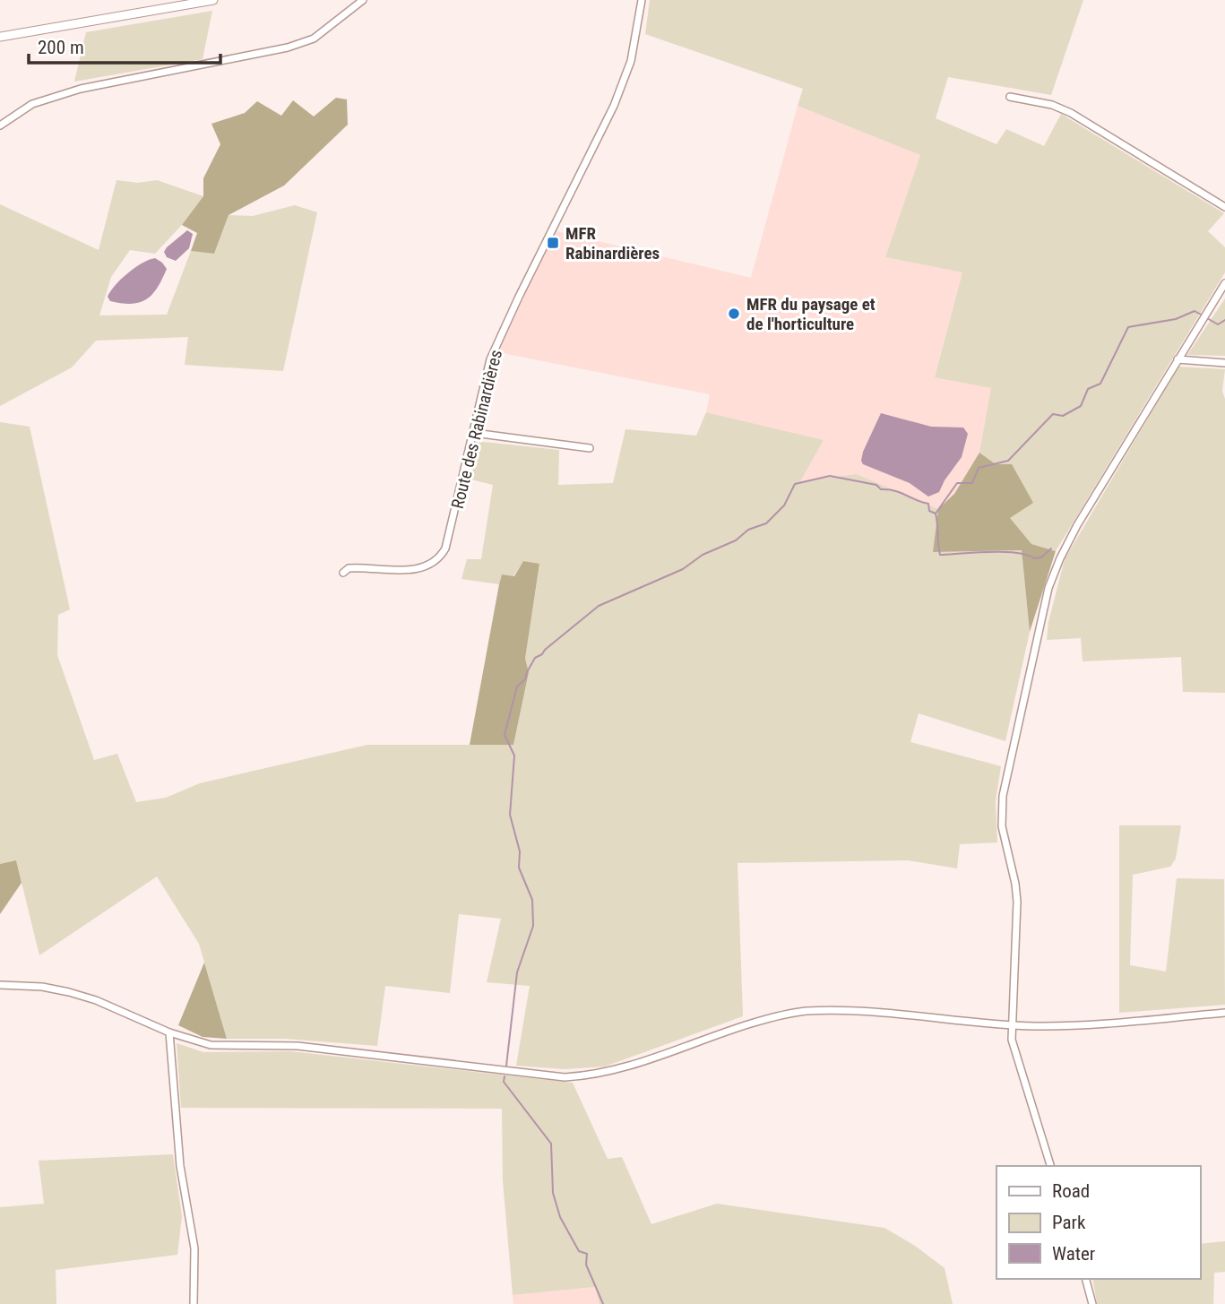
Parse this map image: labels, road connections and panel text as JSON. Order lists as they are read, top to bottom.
{
  "streets": {
    "street": ["Route des Rabinardières"]
  },
  "places": {
    "transit": ["MFR Rabinardières"],
    "other": ["MFR du paysage et de l'horticulture"]
  },
  "legend": ["Road", "Park", "Water"],
  "scale_bar": "200 m"
}
